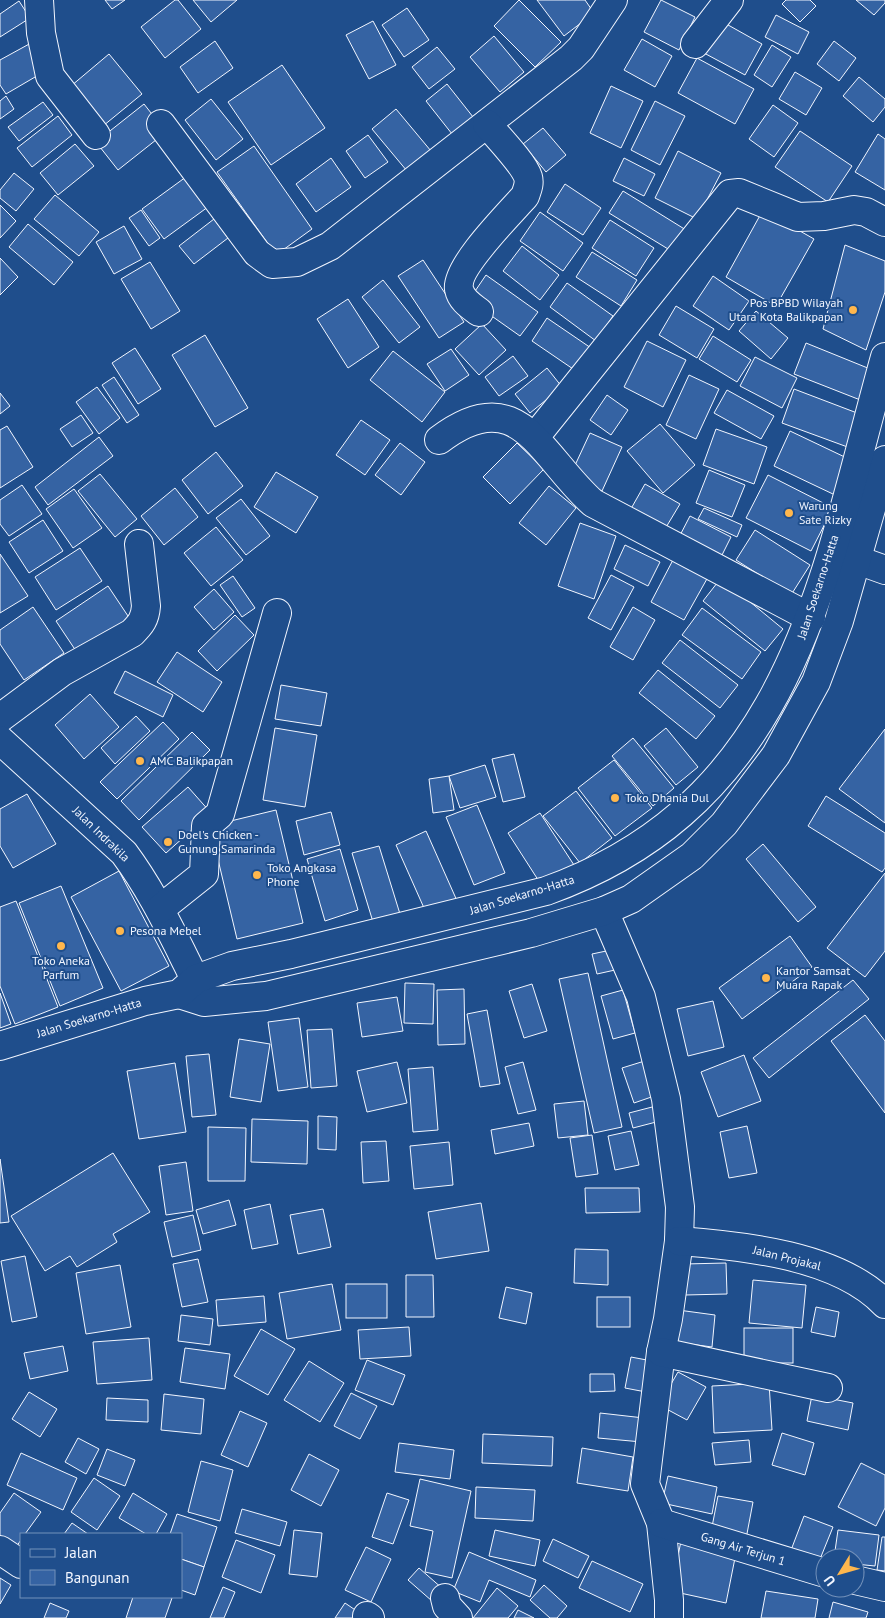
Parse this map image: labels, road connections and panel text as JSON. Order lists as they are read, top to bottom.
{
  "streets": {
    "main road": [
      "Jalan Soekarno-Hatta",
      "Jalan Indrakila",
      "Jalan Projakal",
      "Gang Air Terjun 1"
    ]
  },
  "crossings": [
    ["Jalan Soekarno-Hatta", "Jalan Indrakila"]
  ],
  "places": [
    "Pos BPBD Wilayah Utara Kota Balikpapan",
    "Warung Sate Rizky",
    "AMC Balikpapan",
    "Toko Dhania Dul",
    "Doel's Chicken - Gunung Samarinda",
    "Toko Angkasa Phone",
    "Pesona Mebel",
    "Toko Aneka Parfum",
    "Kantor Samsat Muara Rapak"
  ],
  "legend": ["Jalan", "Bangunan"],
  "north": "bottom left"
}
